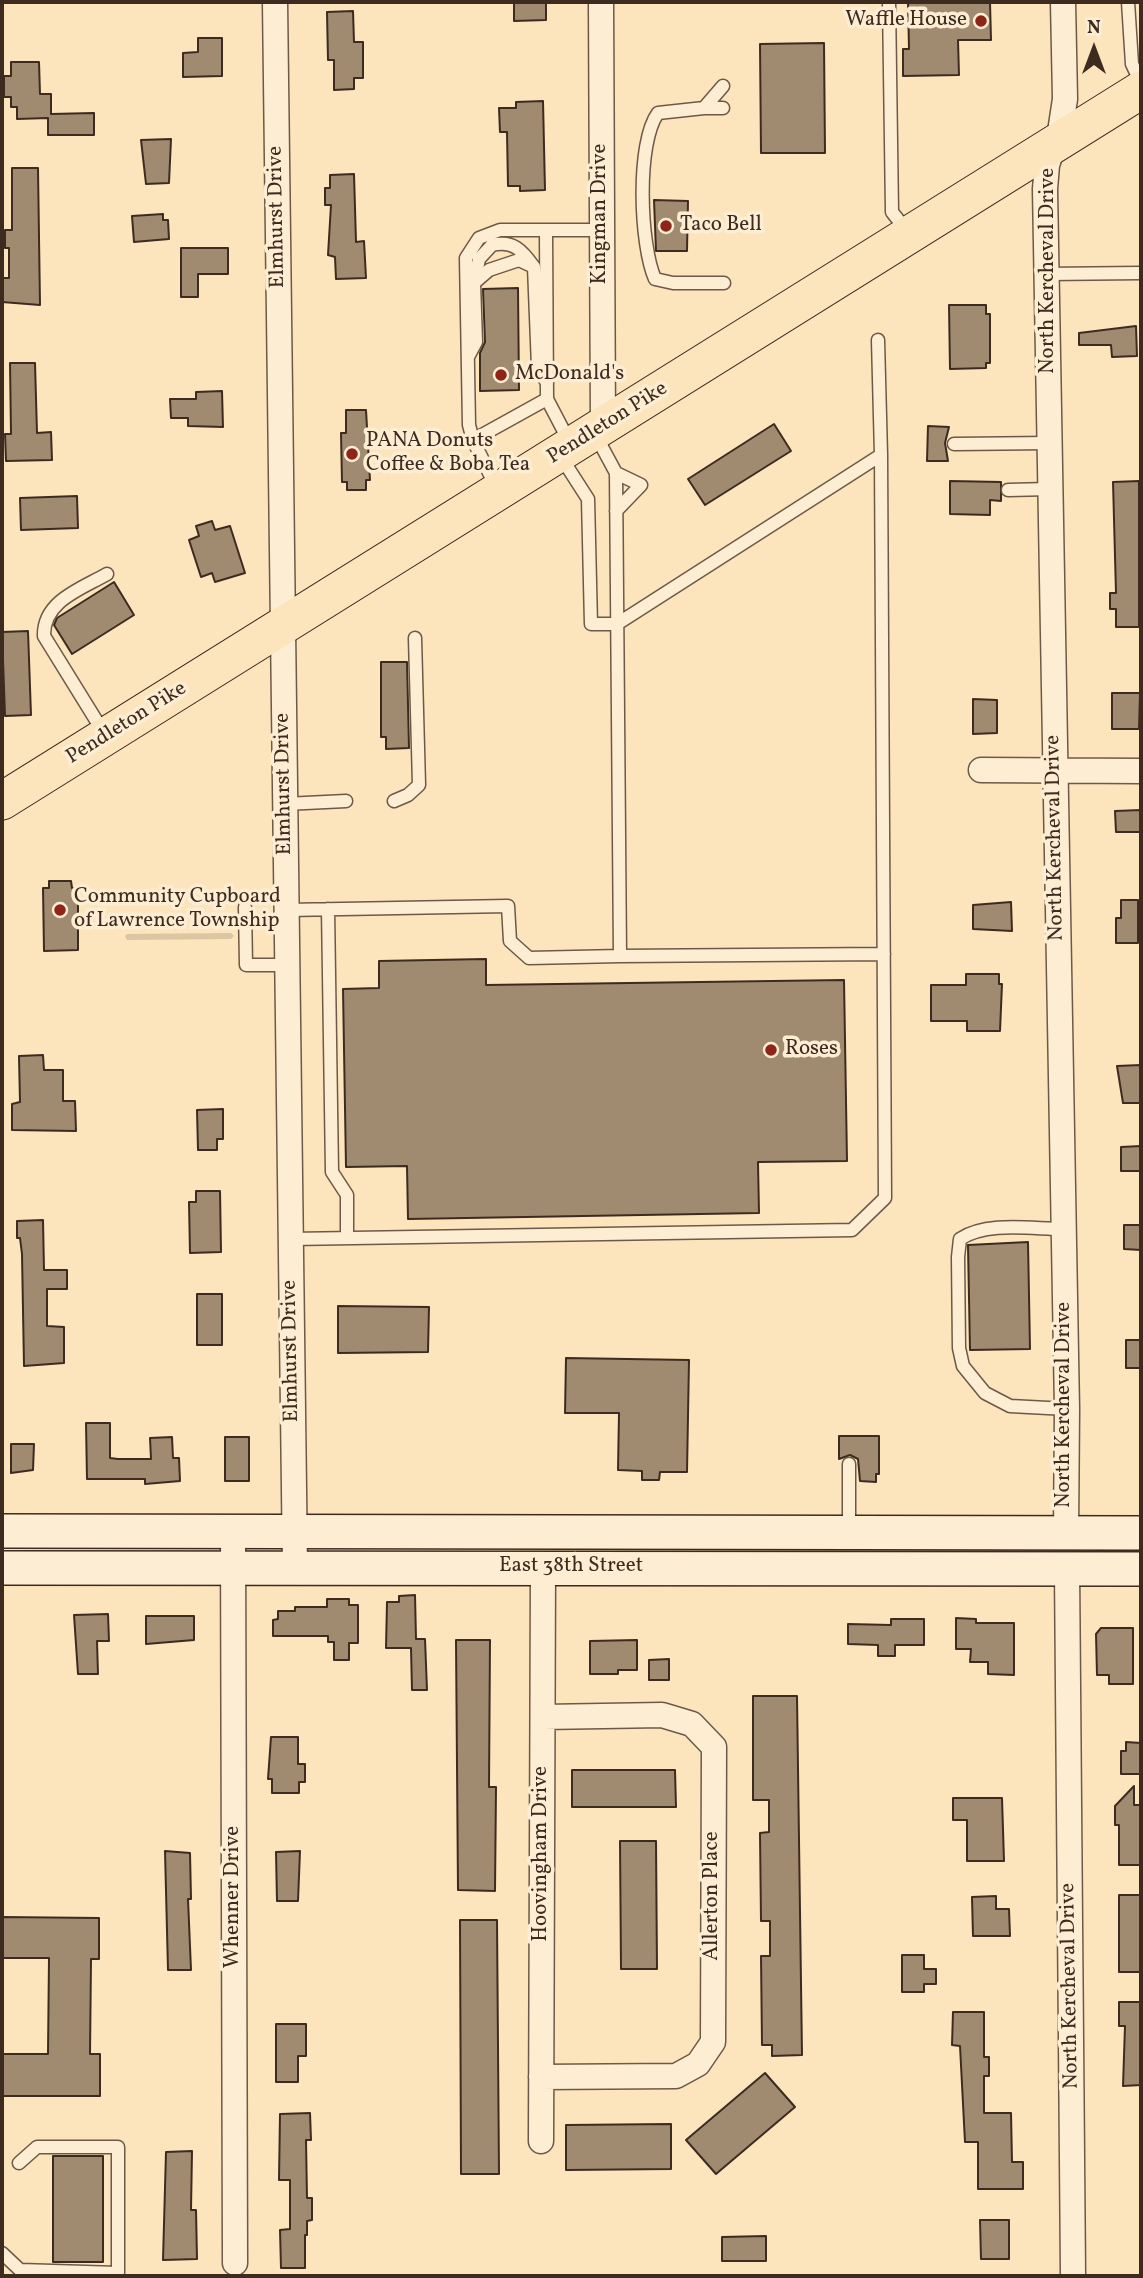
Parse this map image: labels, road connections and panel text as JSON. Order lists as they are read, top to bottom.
{
  "streets": {
    "main road": ["Pendleton Pike", "East 38th Street"],
    "street": [
      "Kingman Drive",
      "Elmhurst Drive",
      "North Kercheval Drive",
      "Hoovingham Drive",
      "Allerton Place",
      "Whenner Drive"
    ]
  },
  "crossings": [
    ["Kingman Drive", "Pendleton Pike"],
    ["Elmhurst Drive", "Pendleton Pike"],
    ["Elmhurst Drive", "East 38th Street"],
    ["North Kercheval Drive", "Pendleton Pike"],
    ["North Kercheval Drive", "East 38th Street"],
    ["East 38th Street", "Hoovingham Drive"],
    ["East 38th Street", "Whenner Drive"],
    ["Hoovingham Drive", "Allerton Place"]
  ],
  "places": [
    "Waffle House",
    "Taco Bell",
    "McDonald's",
    "PANA Donuts Coffee & Boba Tea",
    "Community Cupboard of Lawrence Township",
    "Roses"
  ],
  "north": "top"
}
